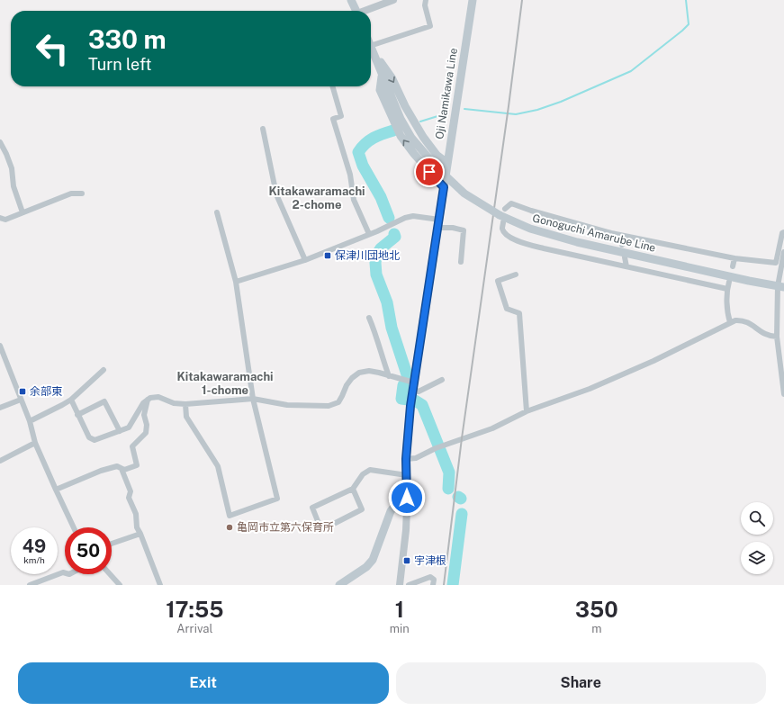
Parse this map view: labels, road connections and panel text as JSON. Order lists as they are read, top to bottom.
{
  "streets": {
    "main road": ["Oji Namikawa Line", "Gonoguchi Amarube Line"]
  },
  "districts": ["Kitakawaramachi 2-chome", "Kitakawaramachi 1-chome"],
  "places": {
    "transit": ["保津川団地北", "余部東", "宇津根"],
    "other": ["亀岡市立第六保育所"]
  },
  "page": {
    "turn": ["330 m", "Turn left"],
    "speed": "49 km/h",
    "limit": "50",
    "eta": [
      "17:55",
      "Arrival",
      "1",
      "min",
      "350",
      "m"
    ],
    "buttons": ["Exit", "Share"]
  }
}
